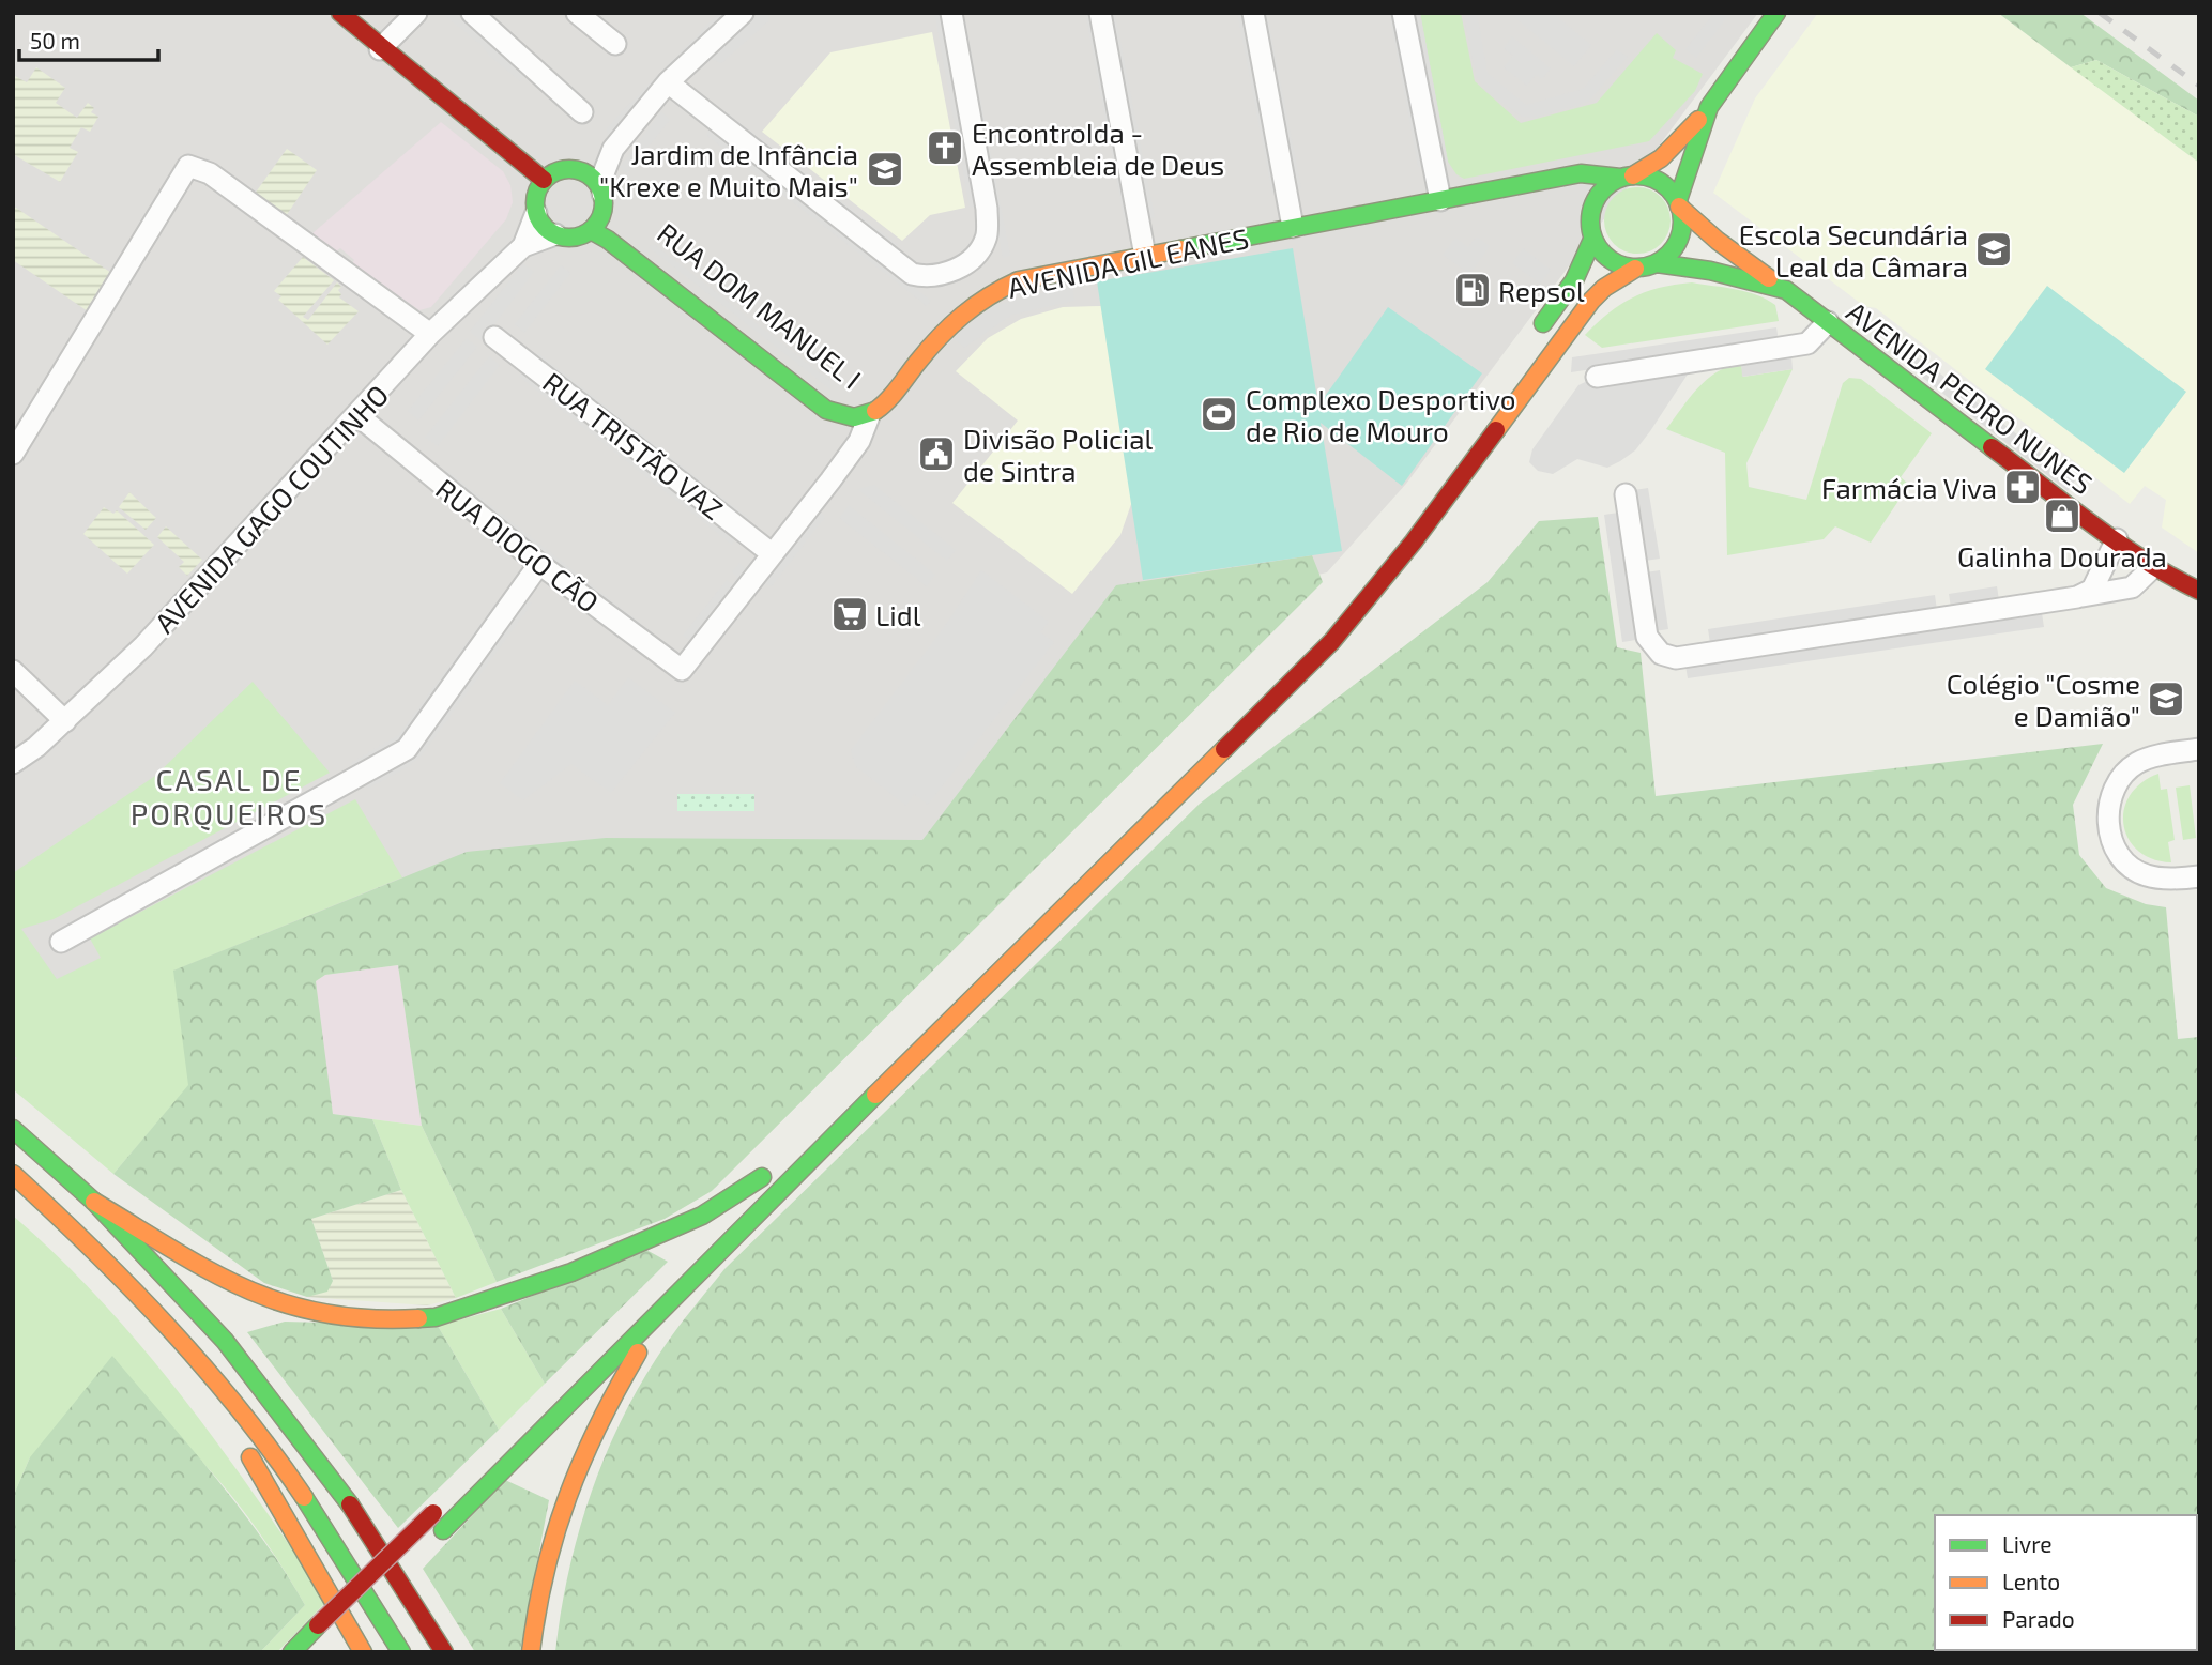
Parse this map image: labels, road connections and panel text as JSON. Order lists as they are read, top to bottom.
{
  "streets": {
    "main road": ["AVENIDA GIL EANES", "RUA DOM MANUEL I", "AVENIDA PEDRO NUNES"],
    "street": ["RUA TRISTÃO VAZ", "AVENIDA GAGO COUTINHO", "RUA DIOGO CÃO"]
  },
  "crossings": [
    ["AVENIDA GIL EANES", "RUA DOM MANUEL I"],
    ["AVENIDA GIL EANES", "AVENIDA PEDRO NUNES"],
    ["AVENIDA GIL EANES", "RUA TRISTÃO VAZ"],
    ["AVENIDA GIL EANES", "RUA DIOGO CÃO"],
    ["RUA DOM MANUEL I", "AVENIDA GAGO COUTINHO"],
    ["AVENIDA GAGO COUTINHO", "RUA DIOGO CÃO"]
  ],
  "districts": ["CASAL DE PORQUEIROS"],
  "places": {
    "church": ["EncontroIda - Assembleia de Deus"],
    "school or university": ["Jardim de Infância \"Krexe e Muito Mais\"", "Escola Secundária Leal da Câmara", "Colégio \"Cosme e Damião\""],
    "fuel station": ["Repsol"],
    "sports": ["Complexo Desportivo de Rio de Mouro"],
    "public building": ["Divisão Policial de Sintra"],
    "pharmacy": ["Farmácia Viva"],
    "shop": ["Galinha Dourada"],
    "supermarket": ["Lidl"]
  },
  "legend": ["Livre", "Lento", "Parado"],
  "scale_bar": "50 m"
}
